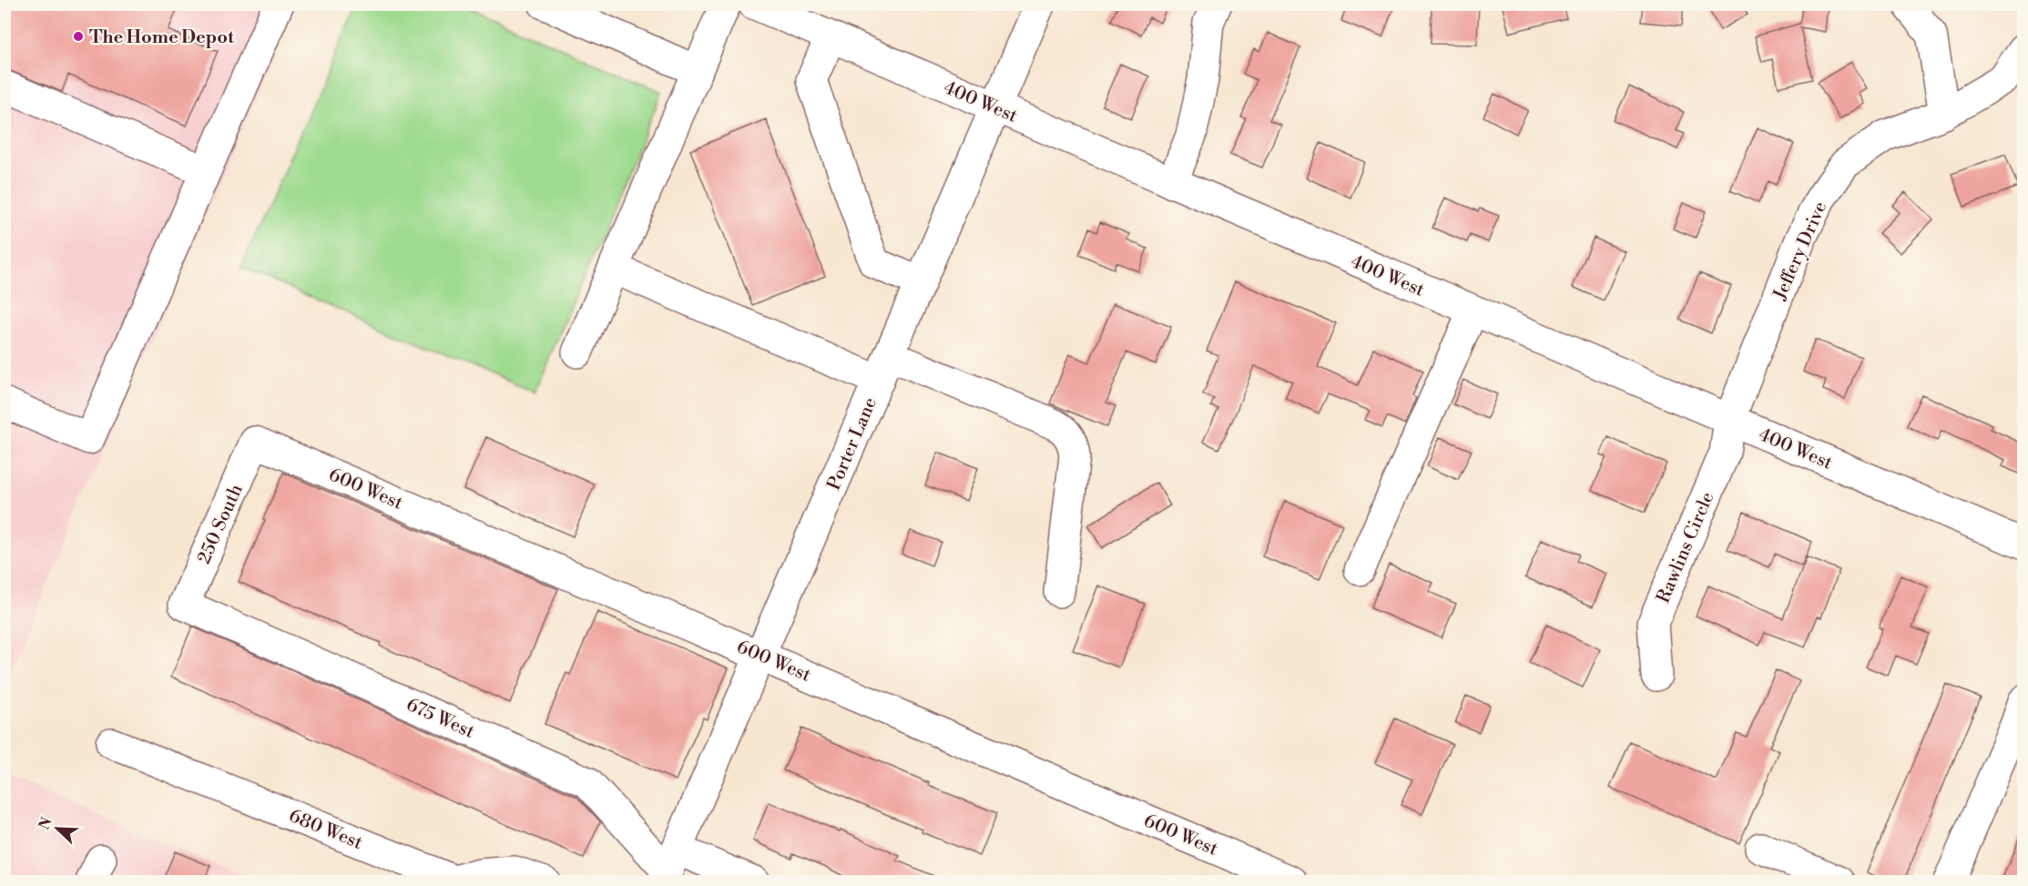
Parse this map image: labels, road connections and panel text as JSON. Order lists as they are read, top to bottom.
{
  "streets": {
    "street": [
      "400 West",
      "Jeffery Drive",
      "Porter Lane",
      "600 West",
      "250 South",
      "Rawlins Circle",
      "675 West",
      "680 West"
    ]
  },
  "crossings": [
    ["400 West", "Jeffery Drive"],
    ["400 West", "Porter Lane"],
    ["400 West", "Rawlins Circle"],
    ["Jeffery Drive", "Rawlins Circle"],
    ["Porter Lane", "600 West"],
    ["Porter Lane", "675 West"],
    ["600 West", "250 South"],
    ["250 South", "675 West"]
  ],
  "places": ["The Home Depot"],
  "north": "top left"
}
